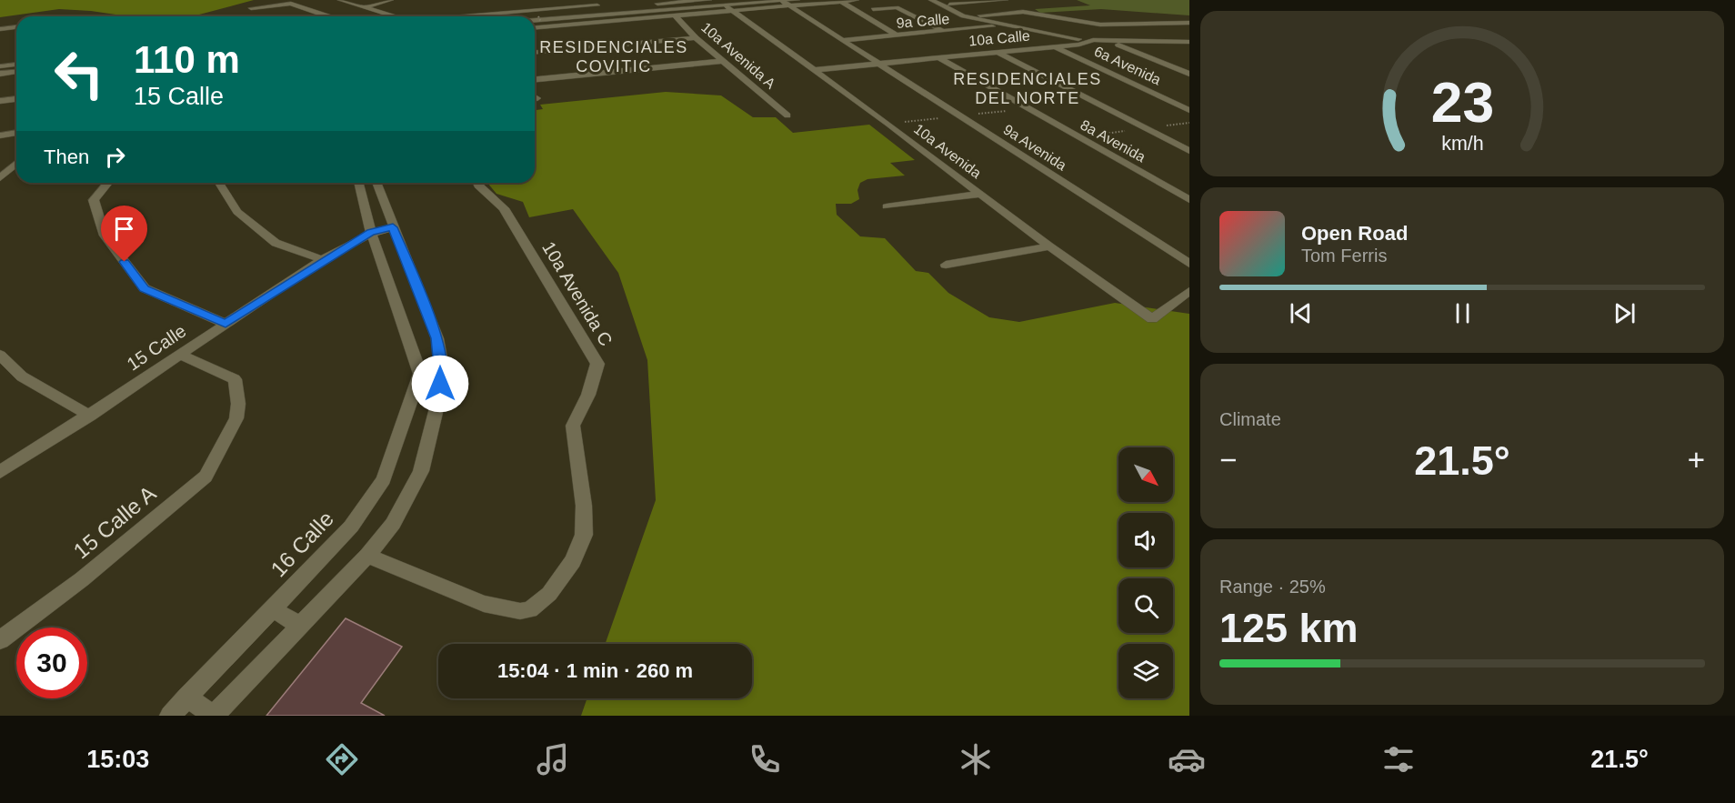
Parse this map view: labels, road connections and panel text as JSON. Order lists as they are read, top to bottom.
{
  "streets": {
    "street": [
      "9a Calle",
      "10a Calle",
      "10a Avenida A",
      "6a Avenida",
      "8a Avenida",
      "9a Avenida",
      "10a Avenida",
      "10a Avenida C",
      "15 Calle",
      "15 Calle A",
      "16 Calle"
    ]
  },
  "crossings": [
    ["9a Calle", "9a Avenida"],
    ["10a Calle", "6a Avenida"],
    ["10a Calle", "8a Avenida"],
    ["10a Calle", "9a Avenida"],
    ["10a Calle", "10a Avenida"],
    ["15 Calle", "15 Calle A"],
    ["15 Calle", "16 Calle"]
  ],
  "districts": ["RESIDENCIALES COVITIC", "RESIDENCIALES DEL NORTE"],
  "north": "bottom right",
  "page": {
    "turn": ["110 m", "15 Calle"],
    "then": "Then",
    "song": ["Open Road", "Tom Ferris"],
    "tile": [
      "Climate",
      ["Range · 25%", "125 km"]
    ],
    "heat": ["−", "21.5°", "+"],
    "limit": "30",
    "trip": "15:04 · 1 min · 260 m",
    "tabs": ["15:03", "21.5°"],
    "gauge": ["23", "km/h"]
  }
}
